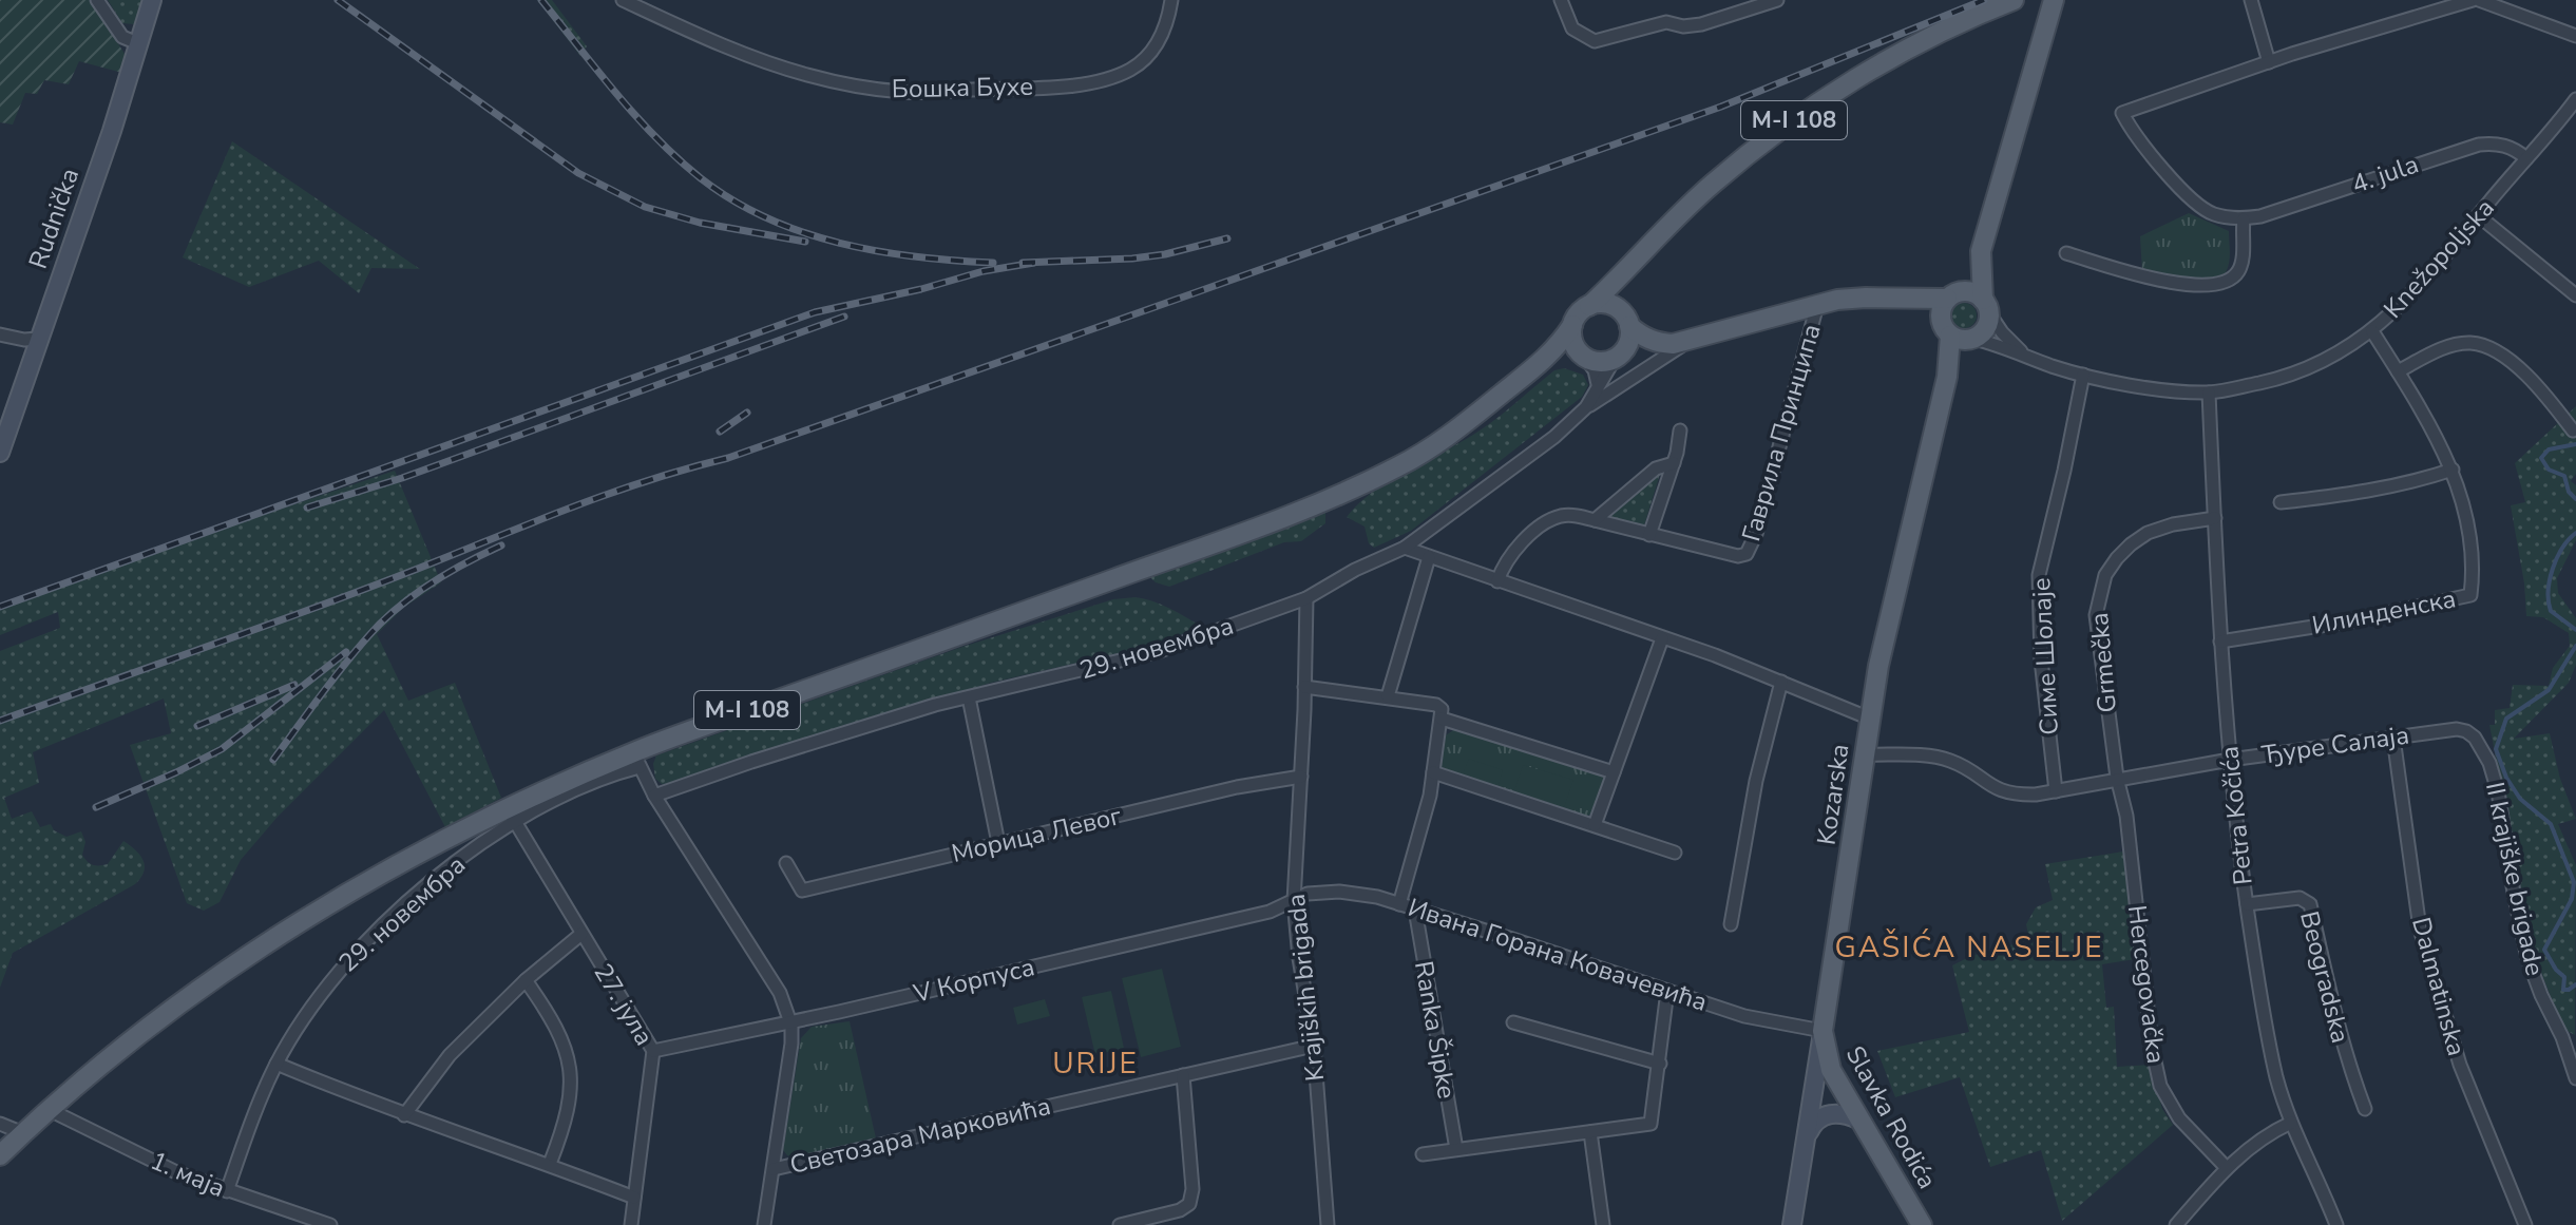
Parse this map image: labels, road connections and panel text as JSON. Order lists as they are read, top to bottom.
{
  "streets": {
    "main road": ["M-I 108", "Kozarska", "Slavka Rodića"],
    "street": [
      "Бошка Бухе",
      "4. jula",
      "Rudnička",
      "Knežopoljska",
      "Гаврила Принципа",
      "Илинденска",
      "29. новембра",
      "Симе Шолаје",
      "Grmečka",
      "Ђуре Салаја",
      "Petra Kočića",
      "Морица Левог",
      "II krajiške brigade",
      "Ивана Горана Ковачевића",
      "Beogradska",
      "V Корпуса",
      "Hercegovačka",
      "Dalmatinska",
      "Krajiških brigada",
      "27. јула",
      "Ranka Šipke",
      "Светозара Марковића",
      "1. маја"
    ]
  },
  "crossings": [
    ["M-I 108", "29. новембра"],
    ["M-I 108", "27. јула"],
    ["M-I 108", "1. маја"],
    ["4. jula", "Knežopoljska"],
    ["Knežopoljska", "Илинденска"],
    ["Knežopoljska", "Симе Шолаје"],
    ["Knežopoljska", "Kozarska"],
    ["Knežopoljska", "Petra Kočića"],
    ["Илинденска", "Petra Kočića"],
    ["29. новембра", "Krajiških brigada"],
    ["29. новембра", "27. јула"],
    ["29. новембра", "1. маја"],
    ["Симе Шолаје", "Ђуре Салаја"],
    ["Grmečka", "Ђуре Салаја"],
    ["Grmečka", "Petra Kočića"],
    ["Grmečka", "Hercegovačka"],
    ["Ђуре Салаја", "Kozarska"],
    ["Ђуре Салаја", "Petra Kočića"],
    ["Ђуре Салаја", "II krajiške brigade"],
    ["Ђуре Салаја", "Hercegovačka"],
    ["Ђуре Салаја", "Dalmatinska"],
    ["Kozarska", "Ивана Горана Ковачевића"],
    ["Kozarska", "Slavka Rodića"],
    ["Petra Kočića", "Beogradska"],
    ["Морица Левог", "Krajiških brigada"],
    ["Ивана Горана Ковачевића", "V Корпуса"],
    ["Ивана Горана Ковачевића", "Krajiških brigada"],
    ["Ивана Горана Ковачевића", "Ranka Šipke"],
    ["Ивана Горана Ковачевића", "Slavka Rodića"],
    ["V Корпуса", "Krajiških brigada"],
    ["V Корпуса", "27. јула"],
    ["Krajiških brigada", "Светозара Марковића"]
  ],
  "districts": ["GAŠIĆA NASELJE", "URIJE"]
}
